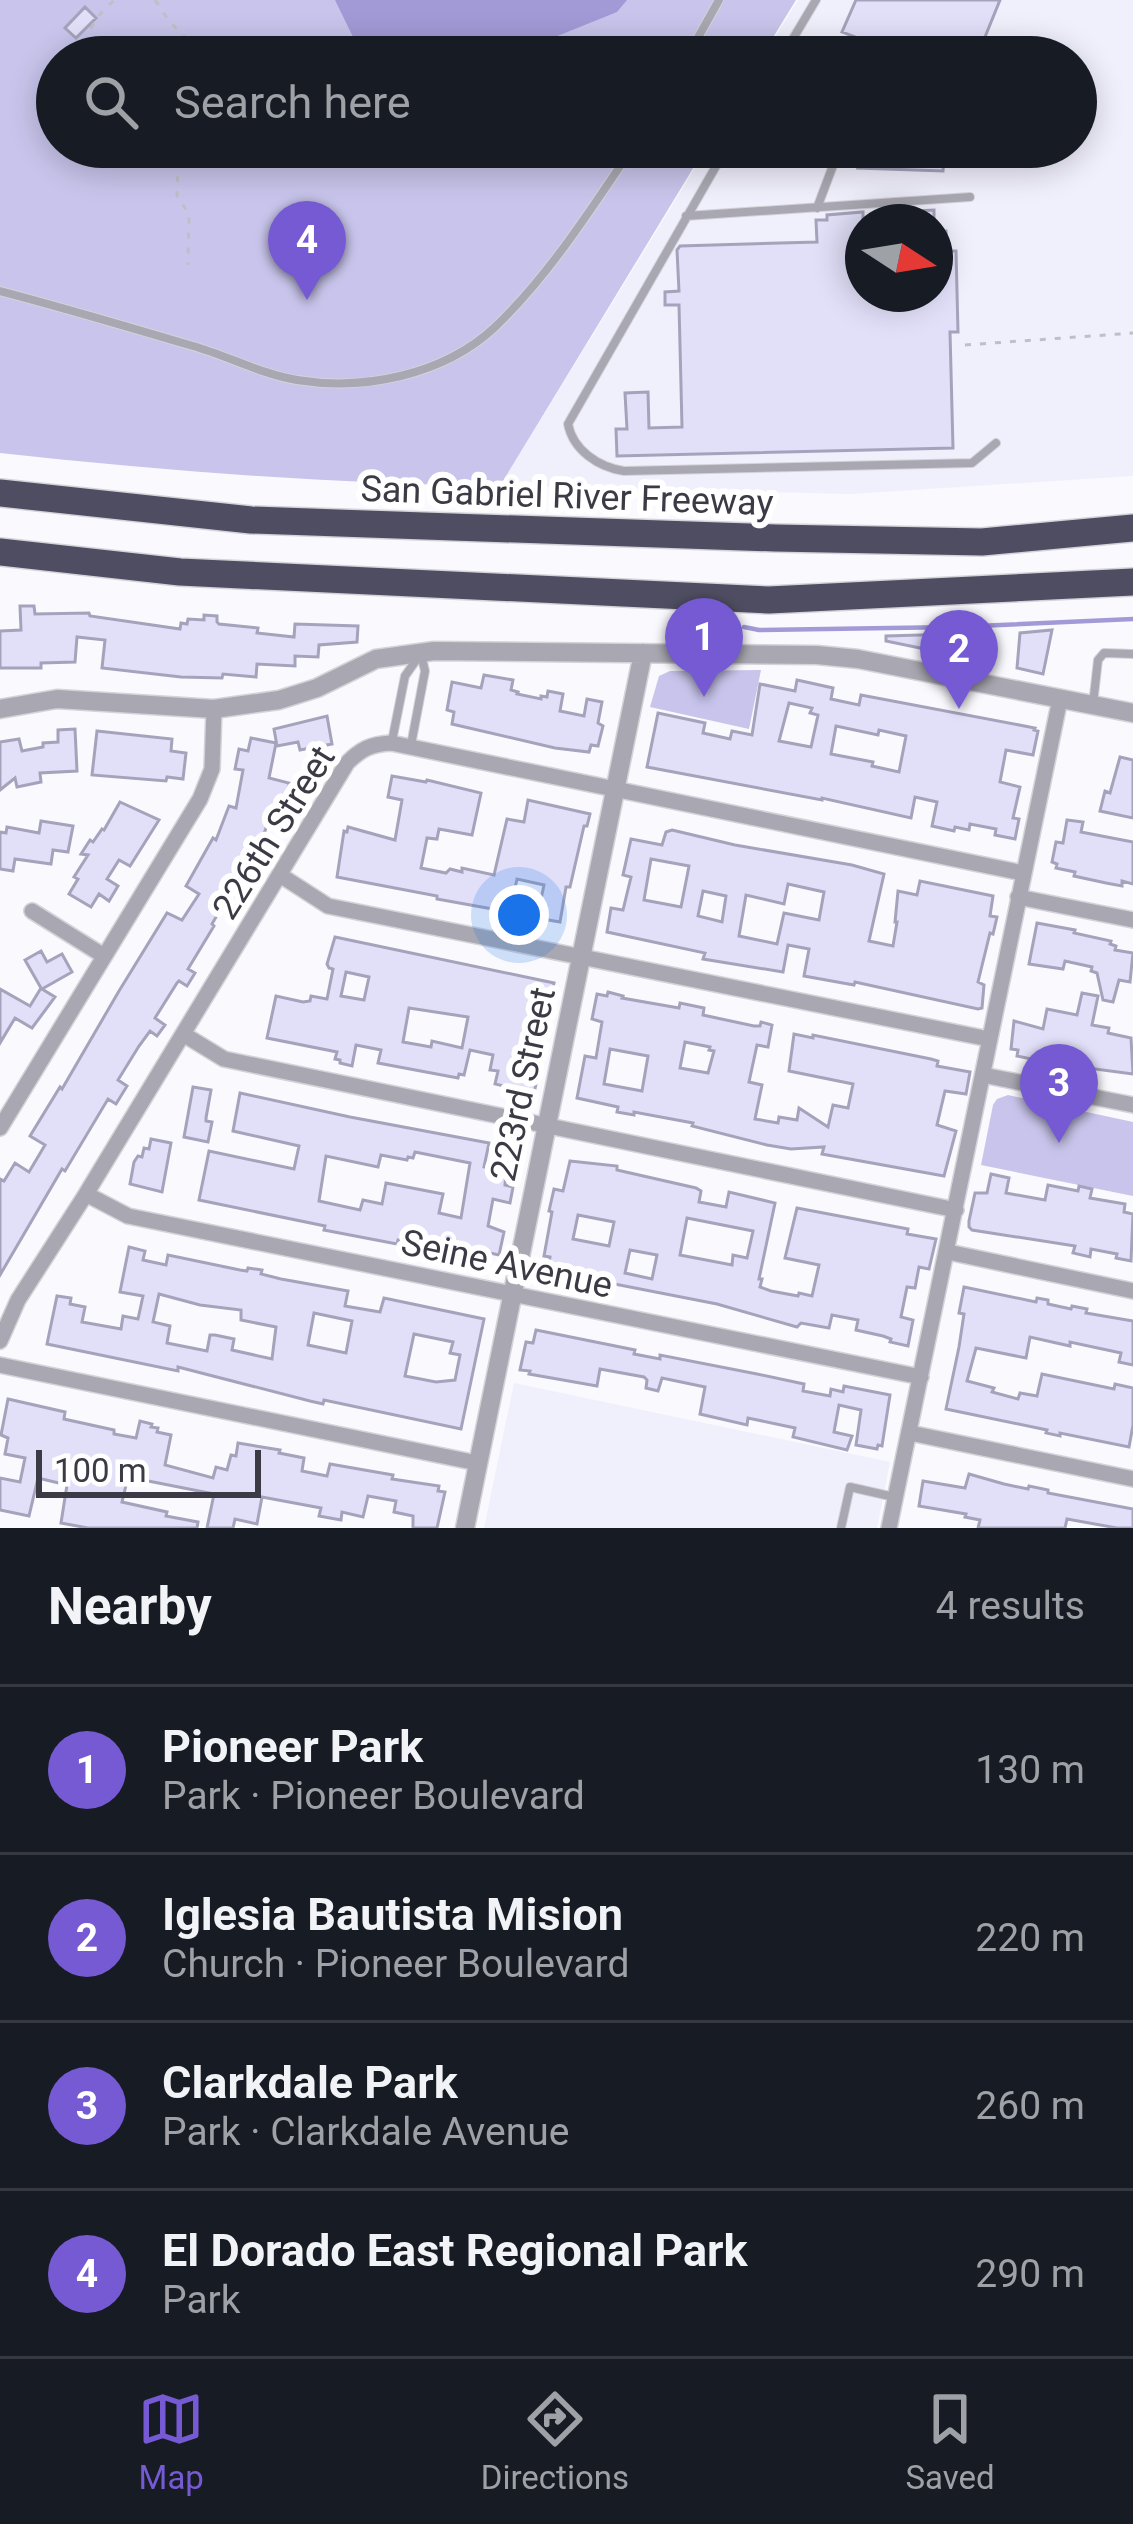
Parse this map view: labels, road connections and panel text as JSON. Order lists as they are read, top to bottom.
{
  "streets": {
    "highway": ["San Gabriel River Freeway"],
    "street": ["226th Street", "223rd Street", "Seine Avenue"]
  },
  "crossings": [
    ["226th Street", "223rd Street"],
    ["226th Street", "Seine Avenue"],
    ["223rd Street", "Seine Avenue"]
  ],
  "scale_bar": "100 m",
  "north": "right",
  "page": {
    "search": "Search here",
    "pins": [
      "4",
      "1",
      "2",
      "3"
    ],
    "scale": "100 m",
    "heading": ["Nearby", "4 results"],
    "list": [
      {
        "mark": "1",
        "name": "Pioneer Park",
        "note": "Park · Pioneer Boulevard",
        "value": "130 m"
      },
      {
        "mark": "2",
        "name": "Iglesia Bautista Mision",
        "note": "Church · Pioneer Boulevard",
        "value": "220 m"
      },
      {
        "mark": "3",
        "name": "Clarkdale Park",
        "note": "Park · Clarkdale Avenue",
        "value": "260 m"
      },
      {
        "mark": "4",
        "name": "El Dorado East Regional Park",
        "note": "Park",
        "value": "290 m"
      }
    ],
    "nav": ["Map", "Directions", "Saved"]
  }
}
